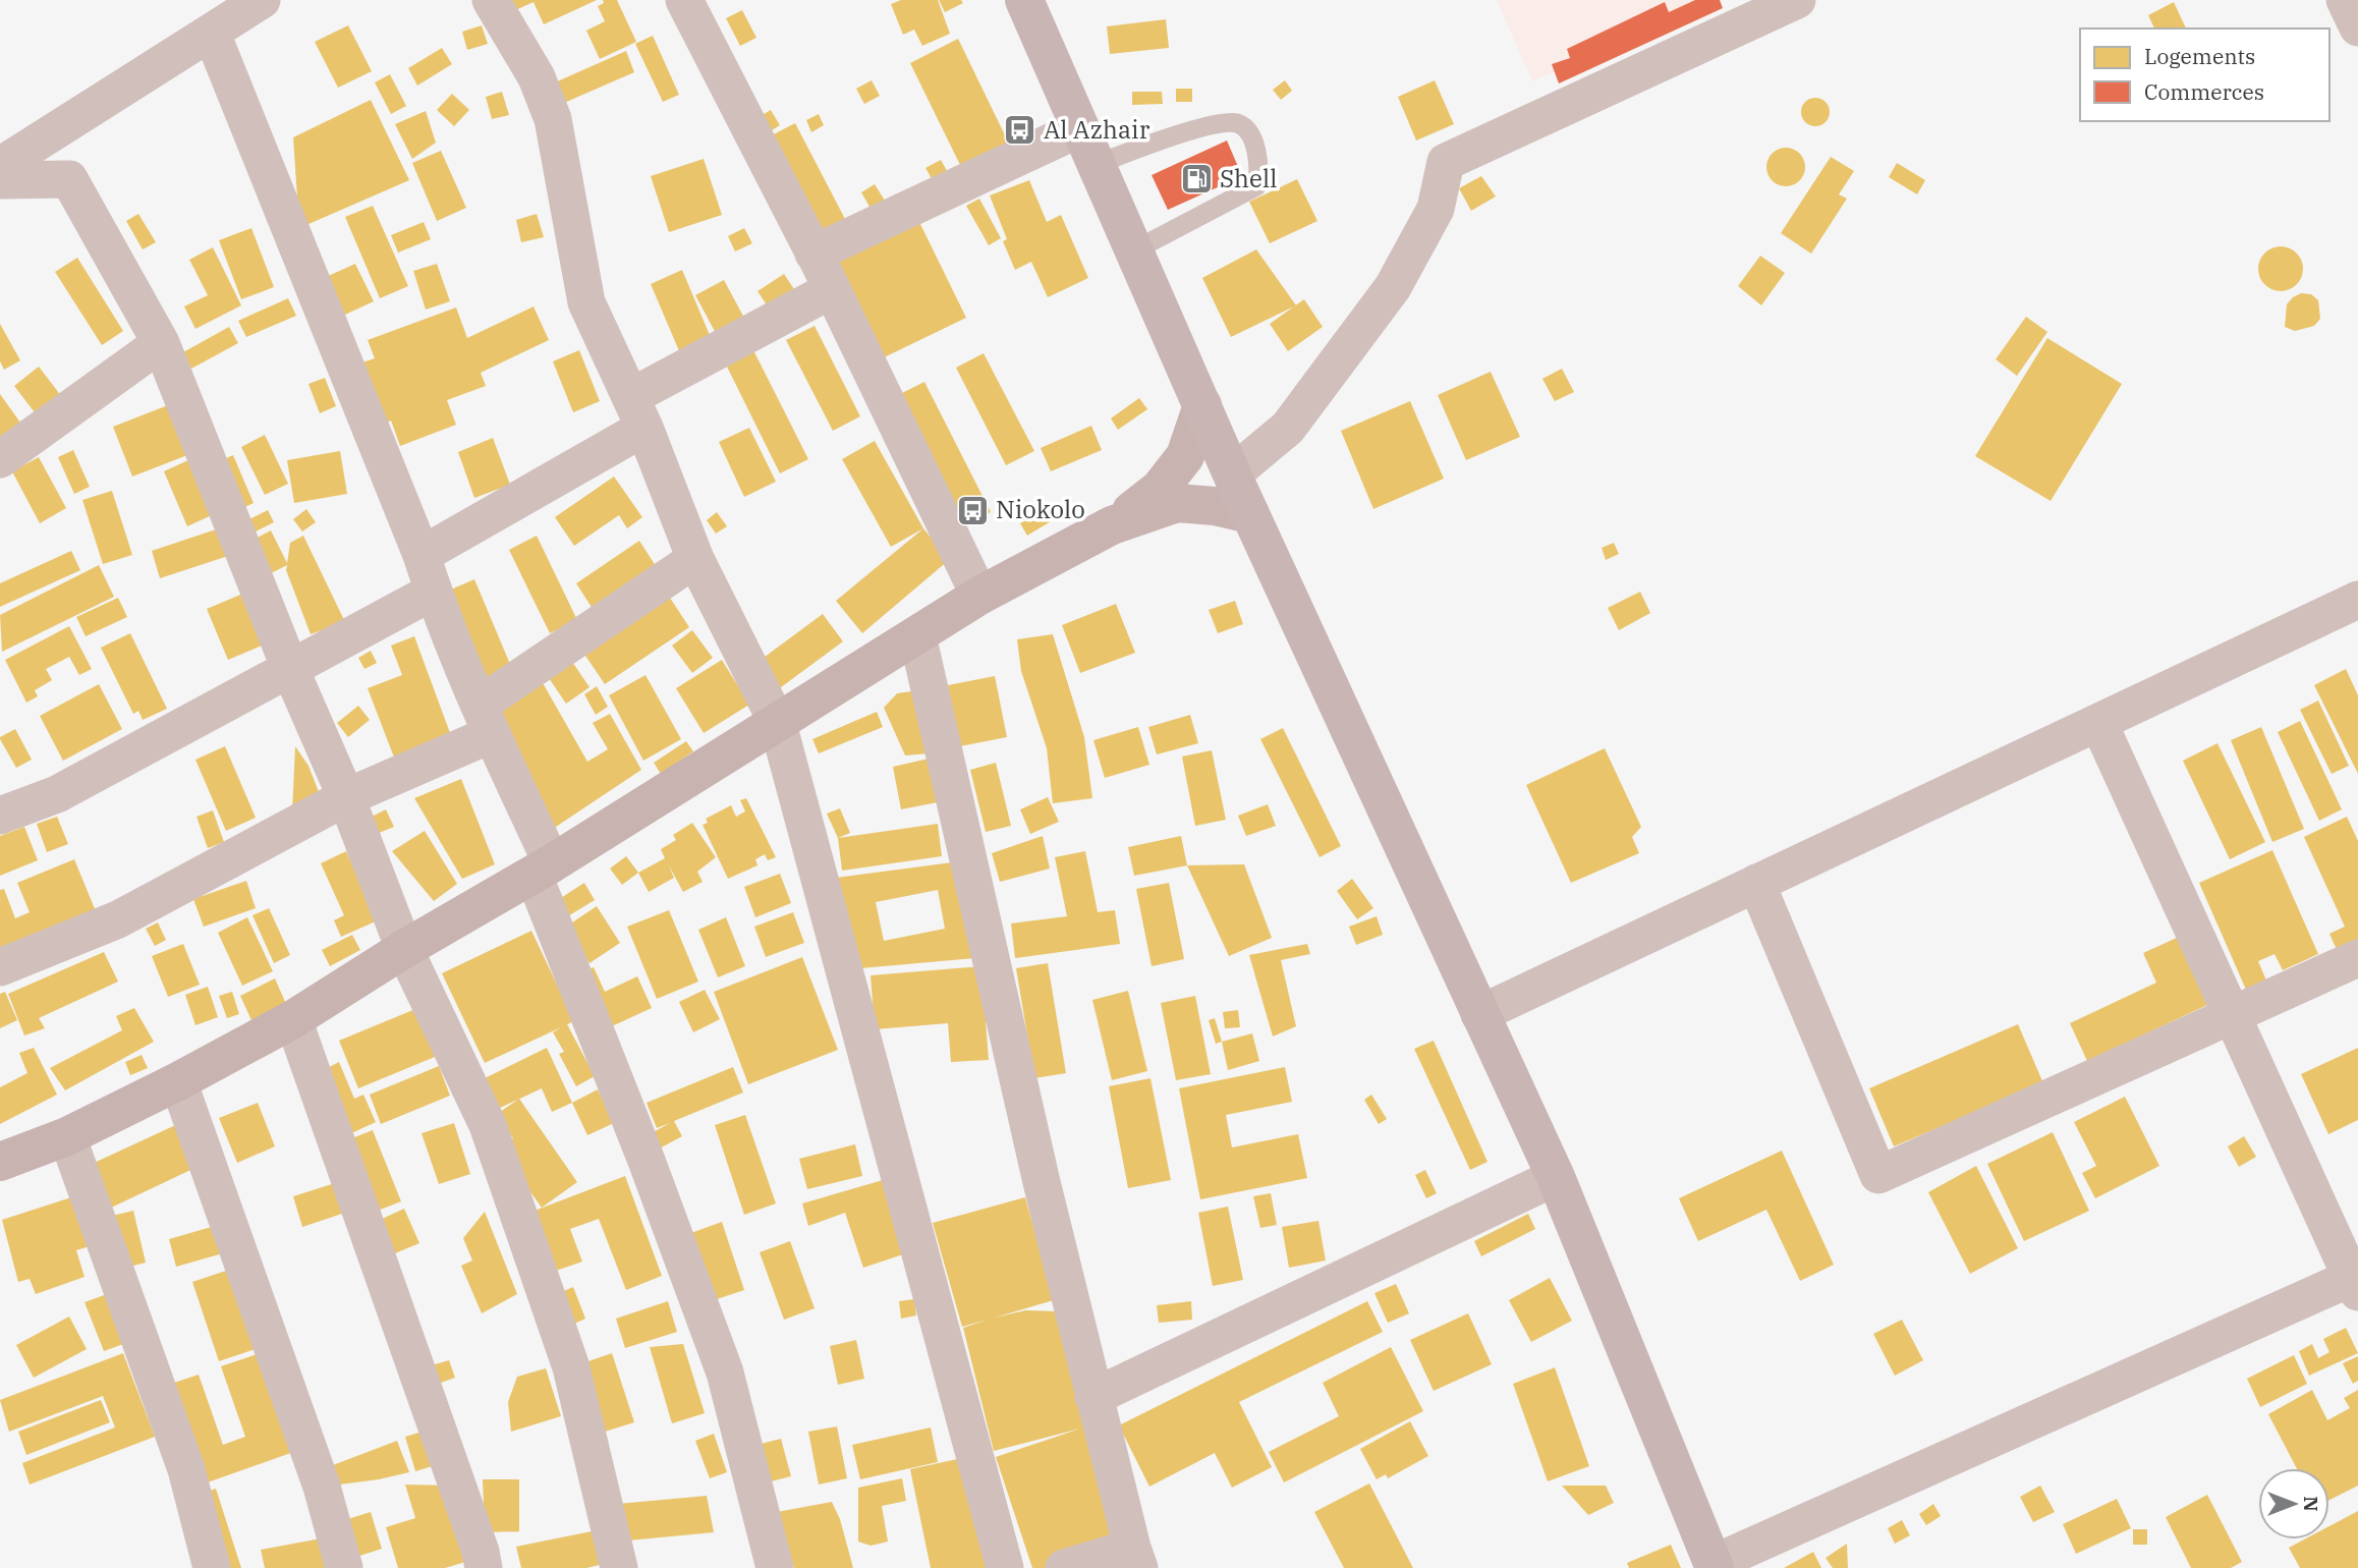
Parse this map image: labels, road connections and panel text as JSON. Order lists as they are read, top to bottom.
{
  "places": {
    "bus stop": ["Al Azhair", "Niokolo"],
    "fuel station": ["Shell"]
  },
  "legend": ["Logements", "Commerces"],
  "north": "right"
}
